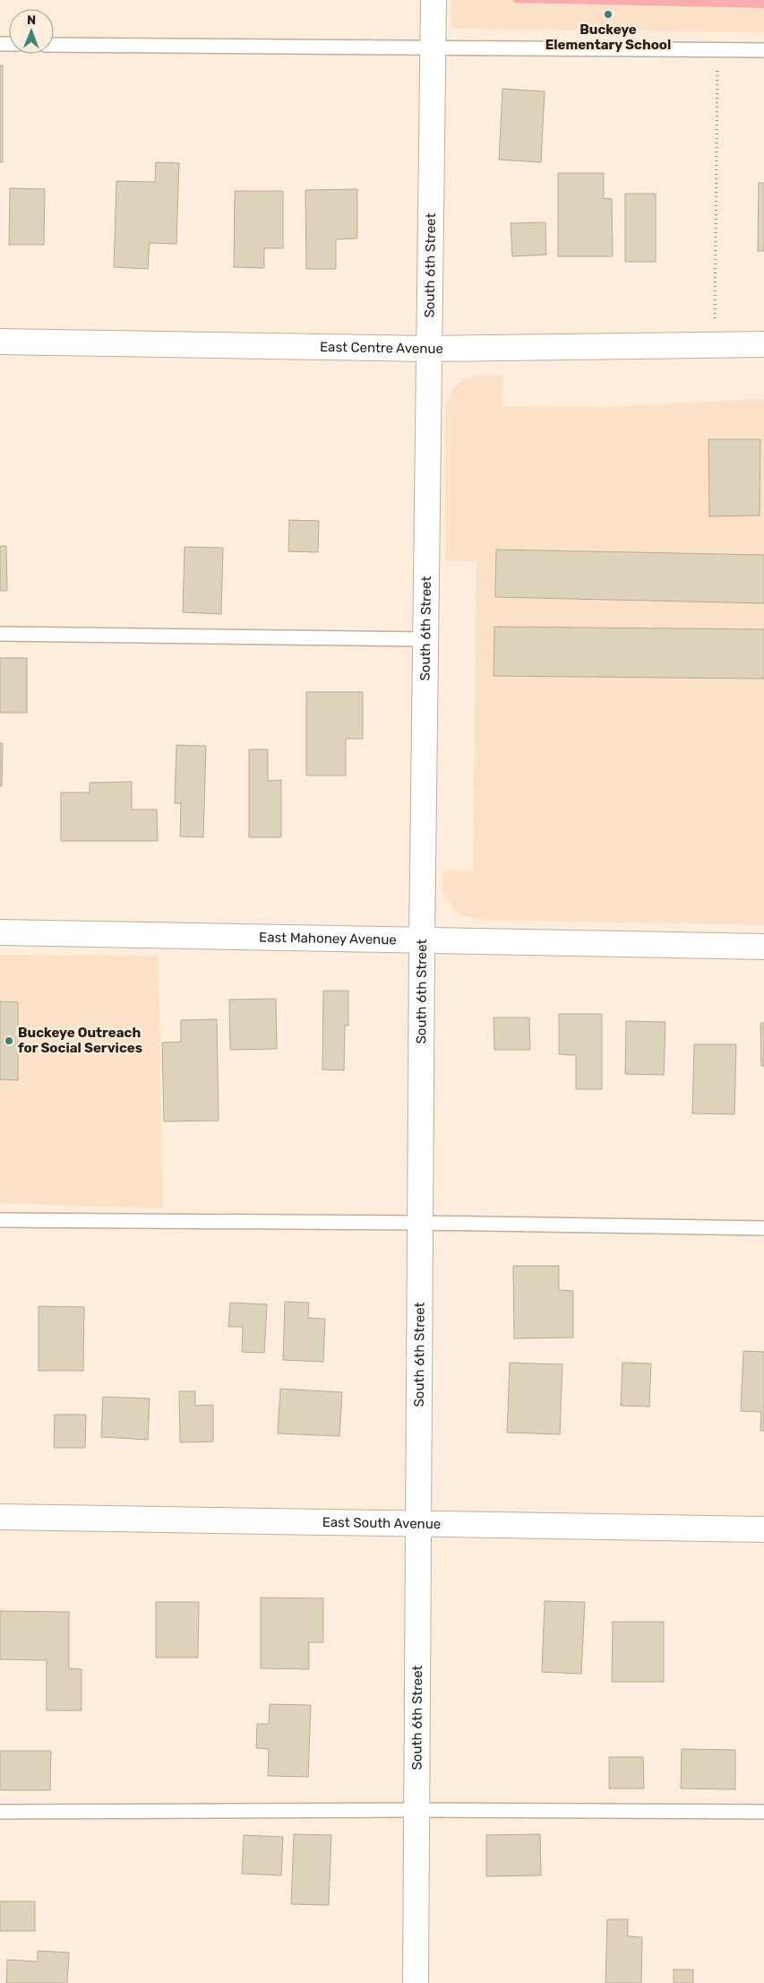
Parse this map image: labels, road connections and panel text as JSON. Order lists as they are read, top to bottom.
{
  "streets": {
    "street": [
      "South 6th Street",
      "East Centre Avenue",
      "East Mahoney Avenue",
      "East South Avenue"
    ]
  },
  "crossings": [
    ["South 6th Street", "East Centre Avenue"],
    ["South 6th Street", "East Mahoney Avenue"],
    ["South 6th Street", "East South Avenue"]
  ],
  "places": ["Buckeye Elementary School", "Buckeye Outreach for Social Services"],
  "north": "top"
}
